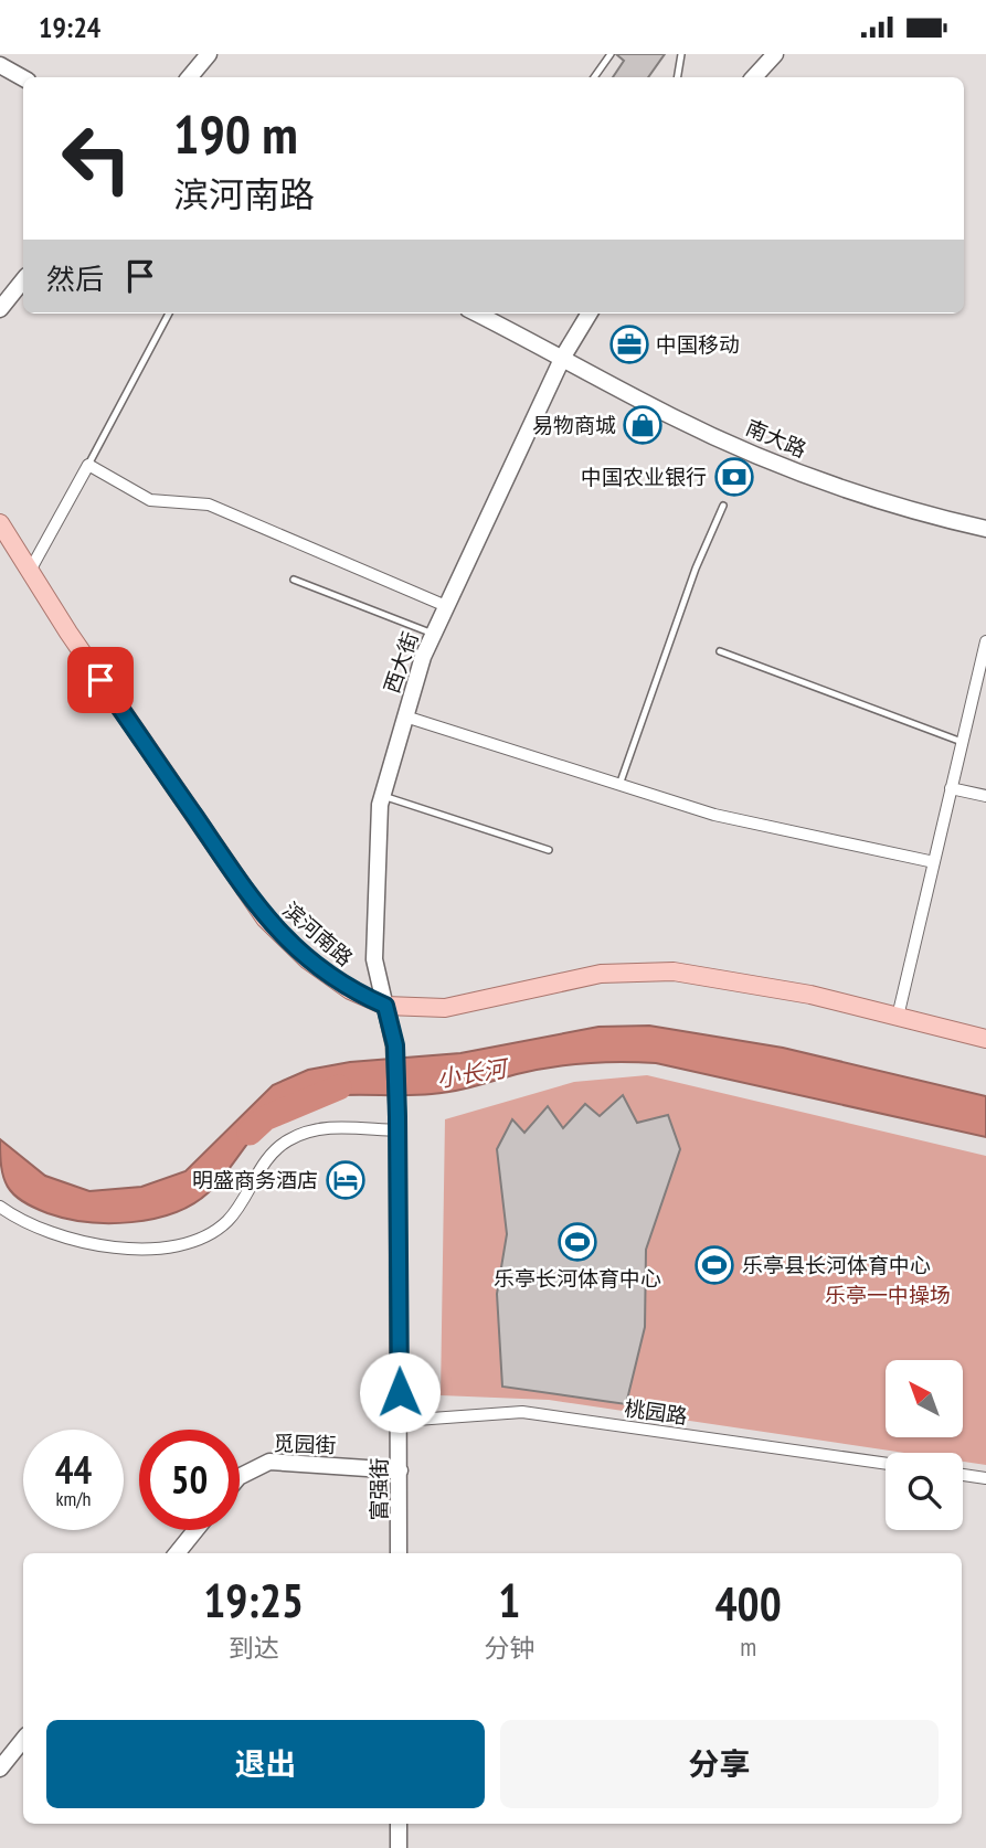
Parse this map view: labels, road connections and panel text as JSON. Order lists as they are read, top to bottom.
{
  "streets": {
    "main road": ["滨河南路"],
    "street": [
      "南大路",
      "西大街",
      "桃园路",
      "觅园街",
      "富强街"
    ]
  },
  "crossings": [
    ["南大路", "西大街"],
    ["西大街", "滨河南路"],
    ["西大街", "富强街"],
    ["滨河南路", "富强街"],
    ["桃园路", "富强街"],
    ["觅园街", "富强街"]
  ],
  "water": ["小长河"],
  "parks": ["乐亭一中操场"],
  "places": {
    "office": ["中国移动"],
    "shop": ["易物商城"],
    "bank": ["中国农业银行"],
    "hotel": ["明盛商务酒店"],
    "sports": ["乐亭长河体育中心", "乐亭县长河体育中心"]
  },
  "north": "top left",
  "page": {
    "status": "19:24",
    "turn": ["190 m", "滨河南路"],
    "then": "然后",
    "speed": "44 km/h",
    "limit": "50",
    "eta": [
      "19:25",
      "到达",
      "1",
      "分钟",
      "400",
      "m"
    ],
    "buttons": ["退出", "分享"]
  }
}
